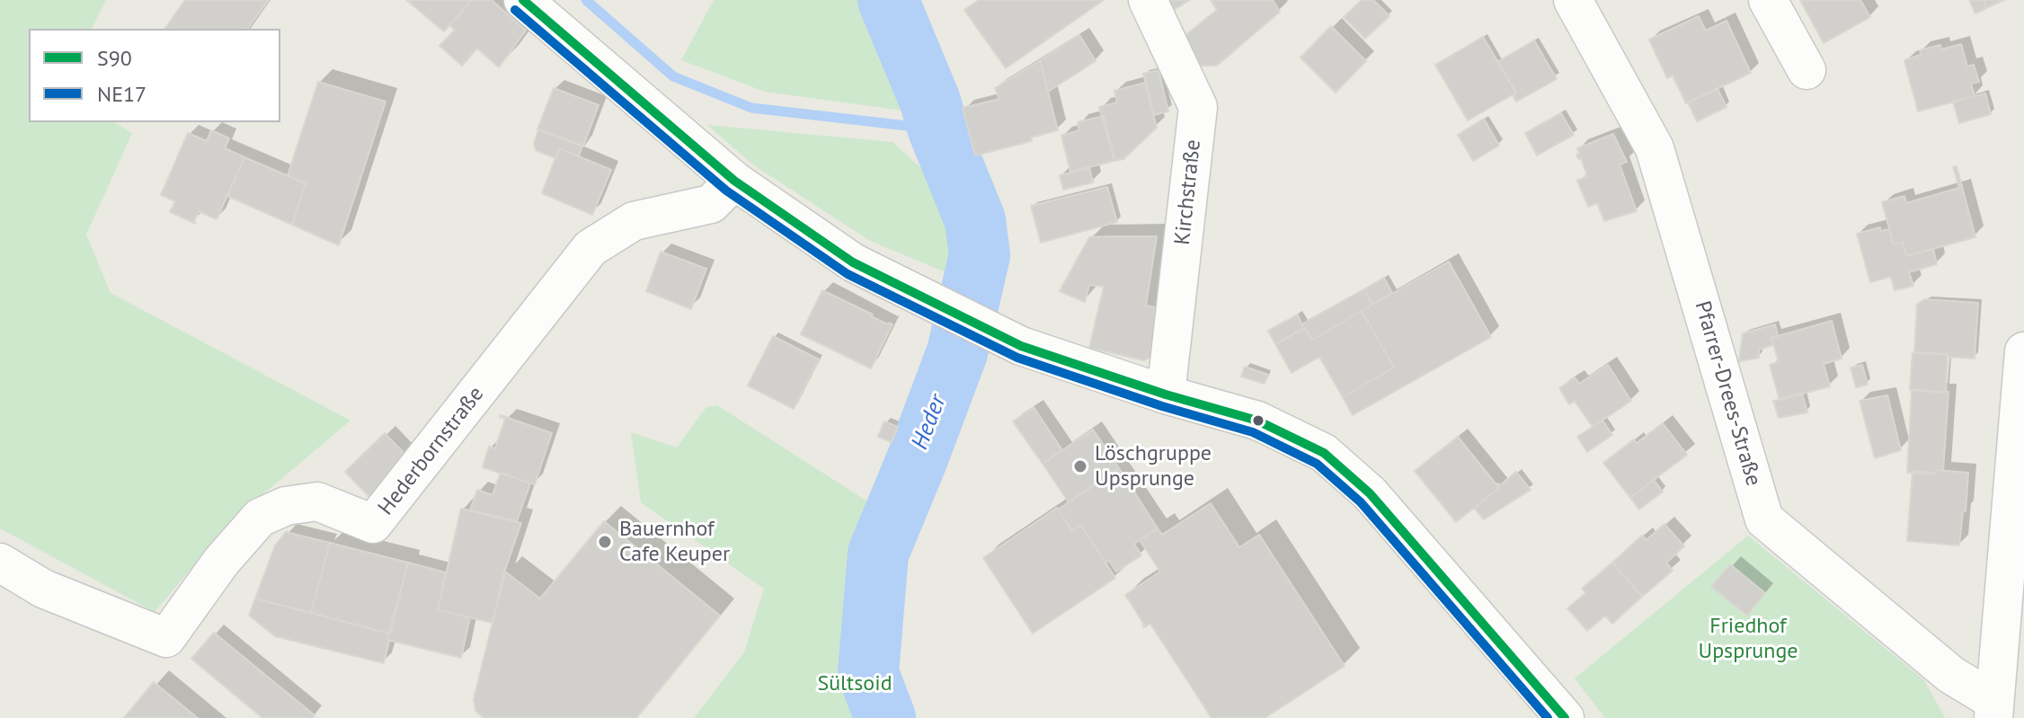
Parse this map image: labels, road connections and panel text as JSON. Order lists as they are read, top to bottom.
{
  "streets": {
    "street": ["Kirchstraße", "Pfarrer-Drees-Straße", "Hederbornstraße"]
  },
  "water": ["Heder"],
  "parks": ["Friedhof Upsprunge", "Sültsoid"],
  "places": ["Löschgruppe Upsprunge", "Bauernhof Cafe Keuper"],
  "lines": ["transit line S90", "transit line NE17"],
  "legend": ["S90", "NE17"]
}
